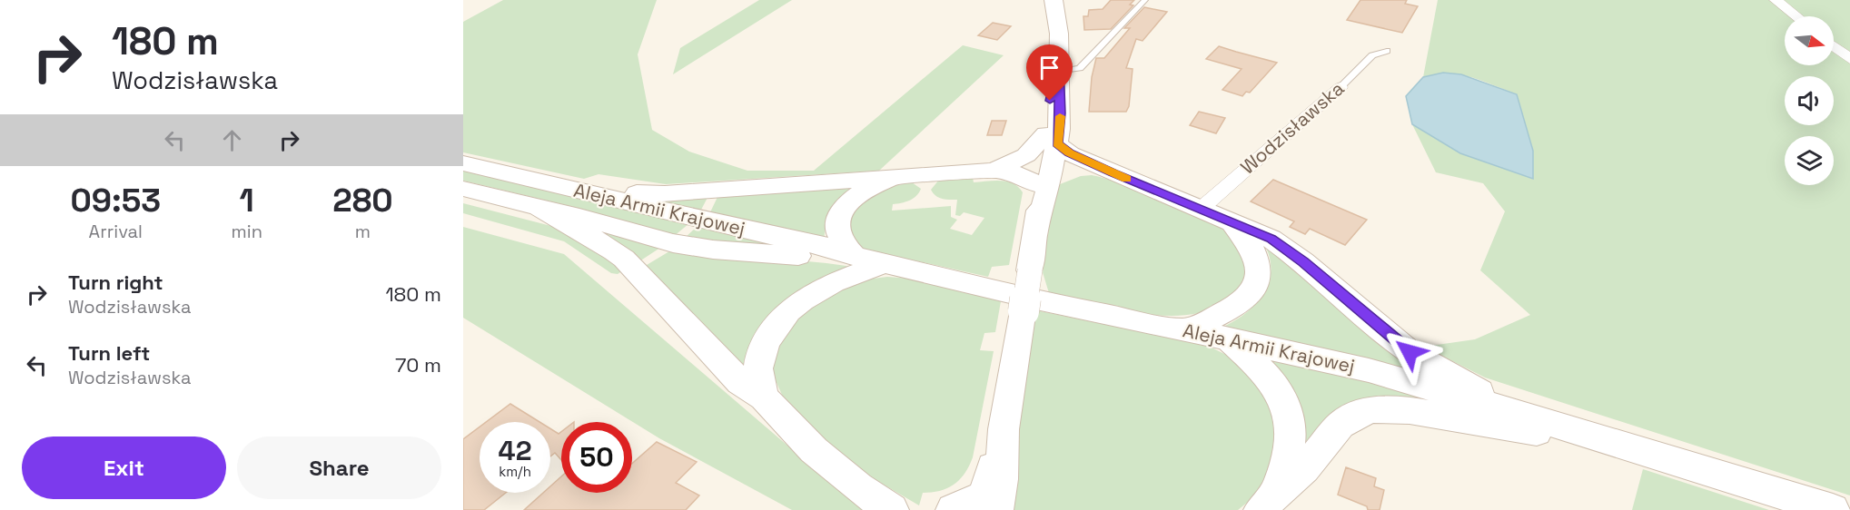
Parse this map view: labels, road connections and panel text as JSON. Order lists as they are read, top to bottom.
{
  "streets": {
    "main road": ["Aleja Armii Krajowej"],
    "street": ["Wodzisławska"]
  },
  "north": "right",
  "page": {
    "turn": ["180 m", "Wodzisławska"],
    "eta": [
      "09:53",
      "Arrival",
      "1",
      "min",
      "280",
      "m"
    ],
    "list": [
      {
        "name": "Turn right",
        "note": "Wodzisławska",
        "value": "180 m"
      },
      {
        "name": "Turn left",
        "note": "Wodzisławska",
        "value": "70 m"
      }
    ],
    "speed": "42 km/h",
    "limit": "50",
    "buttons": ["Exit", "Share"]
  }
}
